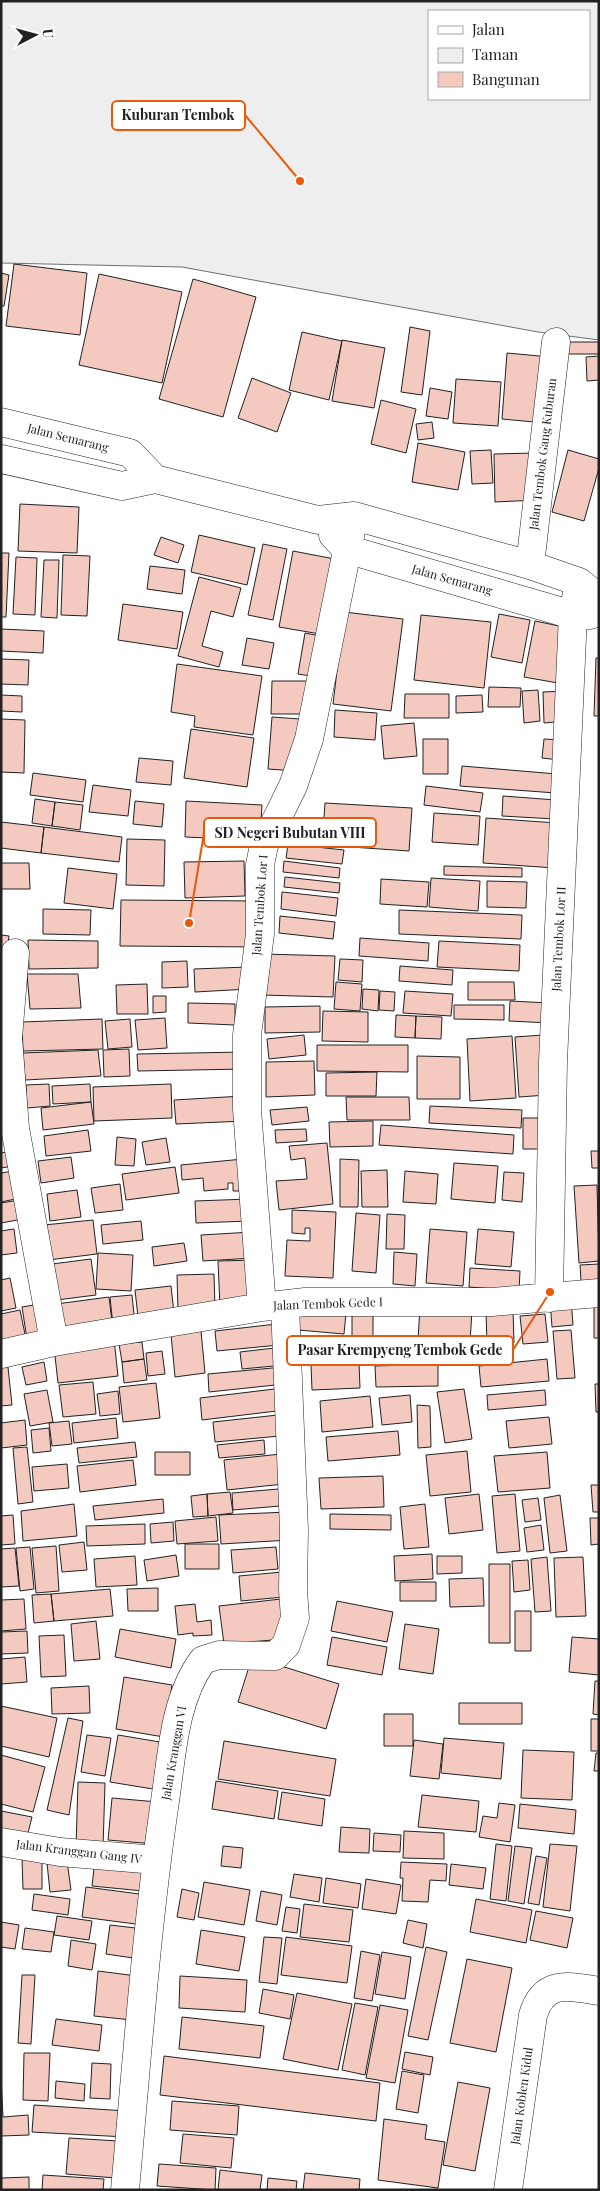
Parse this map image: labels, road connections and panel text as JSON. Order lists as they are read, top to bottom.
{
  "streets": {
    "street": [
      "Jalan Semarang",
      "Jalan Tembok Gang Kuburan",
      "Jalan Tembok Lor I",
      "Jalan Tembok Lor II",
      "Jalan Tembok Gede I",
      "Jalan Kranggan VI",
      "Jalan Kranggan Gang IV",
      "Jalan Koblen Kidul"
    ]
  },
  "crossings": [
    ["Jalan Semarang", "Jalan Tembok Lor I"],
    ["Jalan Semarang", "Jalan Tembok Lor II"],
    ["Jalan Tembok Lor I", "Jalan Tembok Gede I"],
    ["Jalan Tembok Lor I", "Jalan Kranggan VI"],
    ["Jalan Tembok Lor II", "Jalan Tembok Gede I"],
    ["Jalan Tembok Gede I", "Jalan Kranggan VI"],
    ["Jalan Kranggan VI", "Jalan Kranggan Gang IV"]
  ],
  "places": ["Kuburan Tembok", "SD Negeri Bubutan VIII", "Pasar Krempyeng Tembok Gede"],
  "legend": ["Jalan", "Taman", "Bangunan"],
  "north": "right"
}
